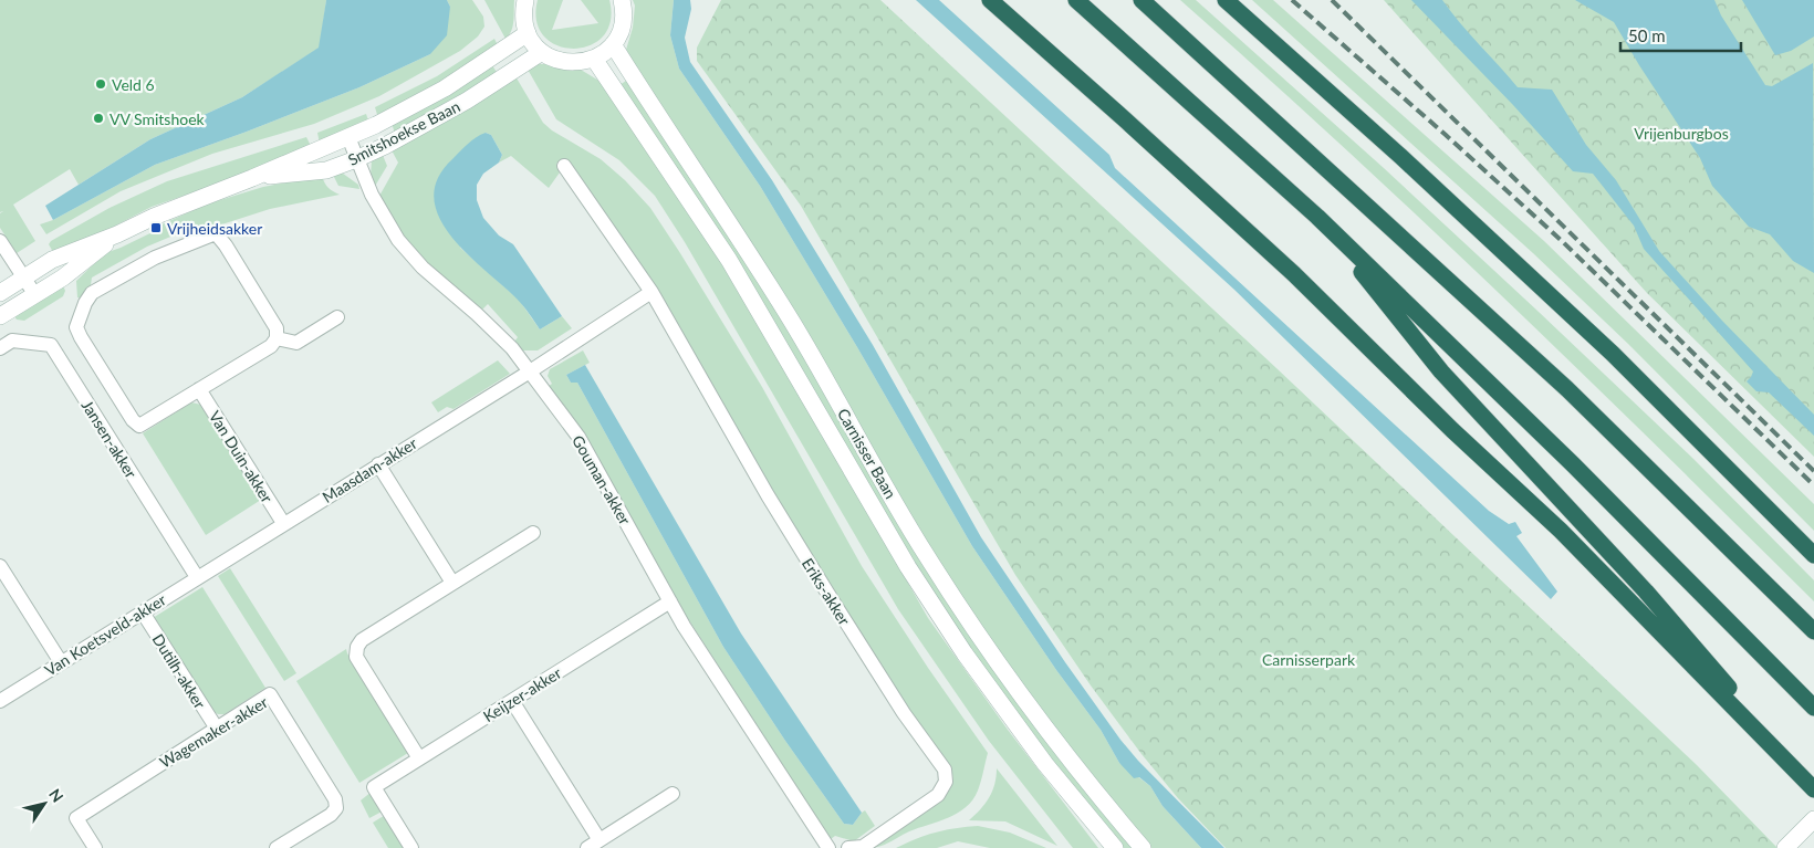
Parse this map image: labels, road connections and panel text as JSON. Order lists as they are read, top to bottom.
{
  "streets": {
    "main road": ["Smitshoekse Baan", "Carnisser Baan"],
    "street": [
      "Jansen-akker",
      "Van Duin-akker",
      "Maasdam-akker",
      "Gouman-akker",
      "Eriks-akker",
      "Van Koetsveld-akker",
      "Dutilh-akker",
      "Keijzer-akker",
      "Wagemaker-akker"
    ]
  },
  "crossings": [
    ["Smitshoekse Baan", "Gouman-akker"],
    ["Jansen-akker", "Van Koetsveld-akker"],
    ["Van Duin-akker", "Maasdam-akker"],
    ["Maasdam-akker", "Gouman-akker"],
    ["Maasdam-akker", "Van Koetsveld-akker"],
    ["Gouman-akker", "Keijzer-akker"],
    ["Van Koetsveld-akker", "Dutilh-akker"],
    ["Dutilh-akker", "Wagemaker-akker"]
  ],
  "parks": ["Vrijenburgbos", "Carnisserpark"],
  "places": {
    "other": ["Veld 6", "VV Smitshoek"],
    "transit": ["Vrijheidsakker"]
  },
  "scale_bar": "50 m",
  "north": "top right"
}
